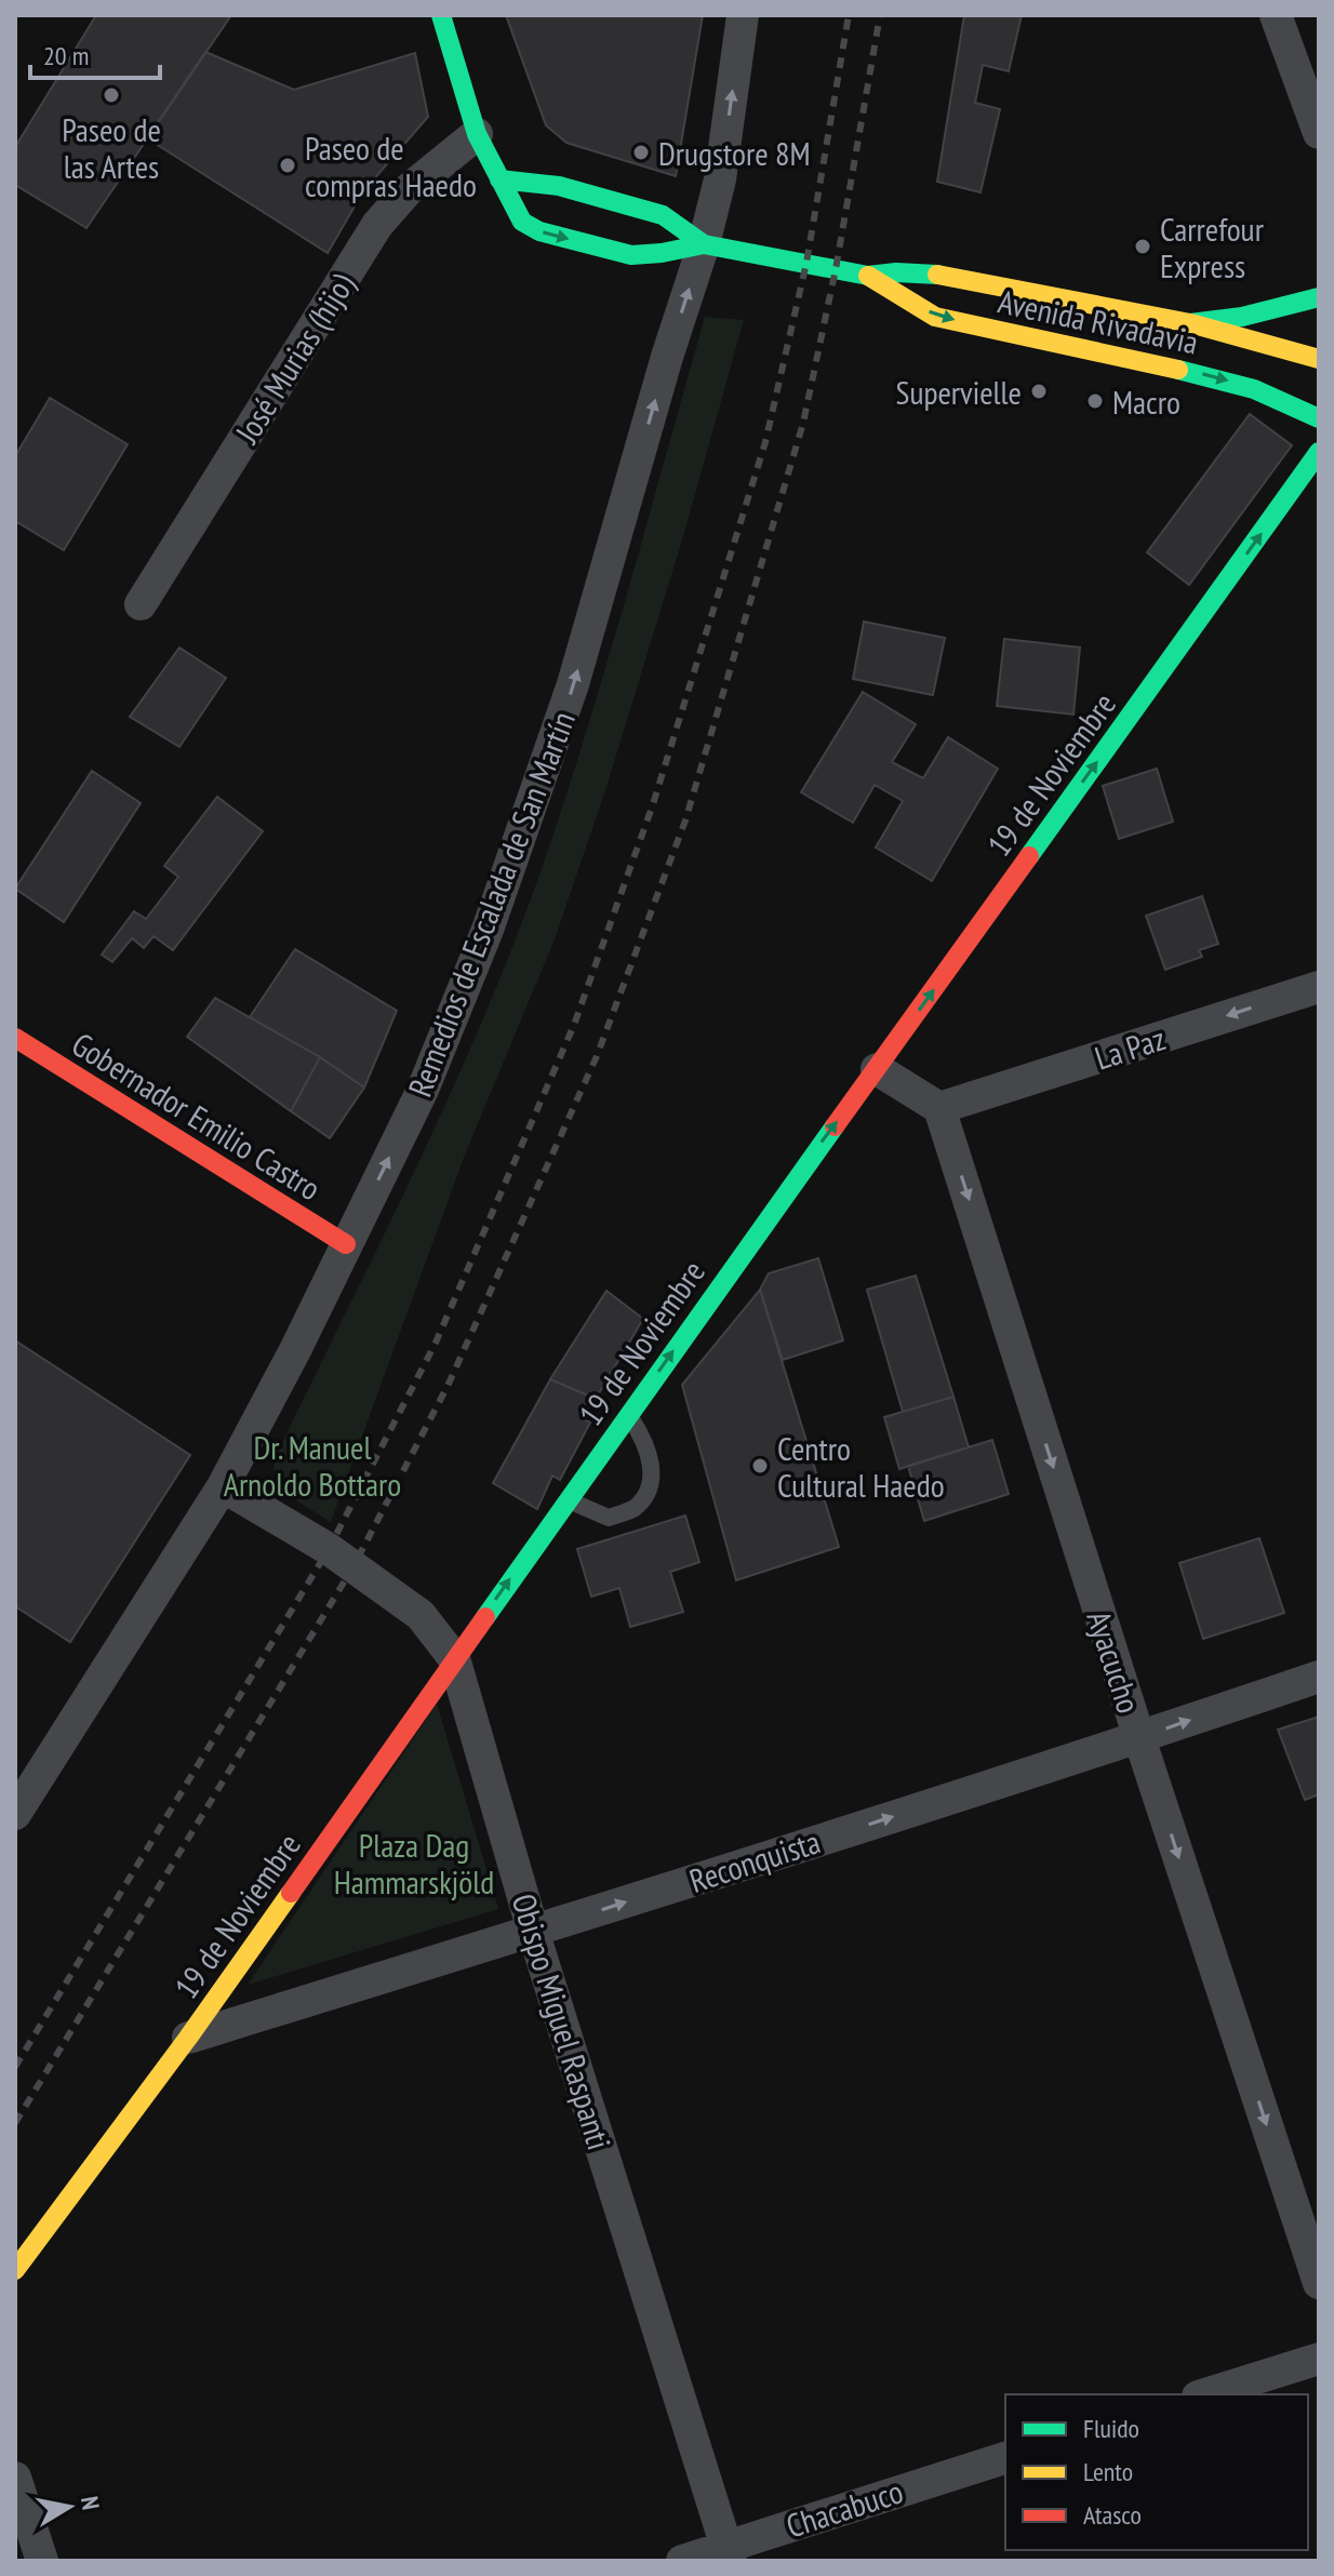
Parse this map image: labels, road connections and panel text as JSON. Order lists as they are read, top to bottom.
{
  "streets": {
    "street": [
      "Avenida Rivadavia",
      "José Murias (hijo)",
      "19 de Noviembre",
      "Remedios de Escalada de San Martín",
      "La Paz",
      "Gobernador Emilio Castro",
      "Ayacucho",
      "Reconquista",
      "Obispo Miguel Raspanti",
      "Chacabuco"
    ]
  },
  "crossings": [
    ["Avenida Rivadavia", "José Murias (hijo)"],
    ["Avenida Rivadavia", "Remedios de Escalada de San Martín"],
    ["19 de Noviembre", "Reconquista"],
    ["19 de Noviembre", "Obispo Miguel Raspanti"],
    ["Remedios de Escalada de San Martín", "Gobernador Emilio Castro"],
    ["Remedios de Escalada de San Martín", "Obispo Miguel Raspanti"],
    ["La Paz", "Ayacucho"],
    ["Ayacucho", "Reconquista"],
    ["Reconquista", "Obispo Miguel Raspanti"],
    ["Obispo Miguel Raspanti", "Chacabuco"]
  ],
  "one_way": [
    "19 de Noviembre",
    "Remedios de Escalada de San Martín",
    "La Paz",
    "Ayacucho",
    "Reconquista"
  ],
  "parks": ["Dr. Manuel Arnoldo Bottaro", "Plaza Dag Hammarskjöld"],
  "places": [
    "Paseo de las Artes",
    "Drugstore 8M",
    "Paseo de compras Haedo",
    "Carrefour Express",
    "Supervielle",
    "Macro",
    "Centro Cultural Haedo"
  ],
  "legend": ["Fluido", "Lento", "Atasco"],
  "scale_bar": "20 m",
  "north": "right"
}
